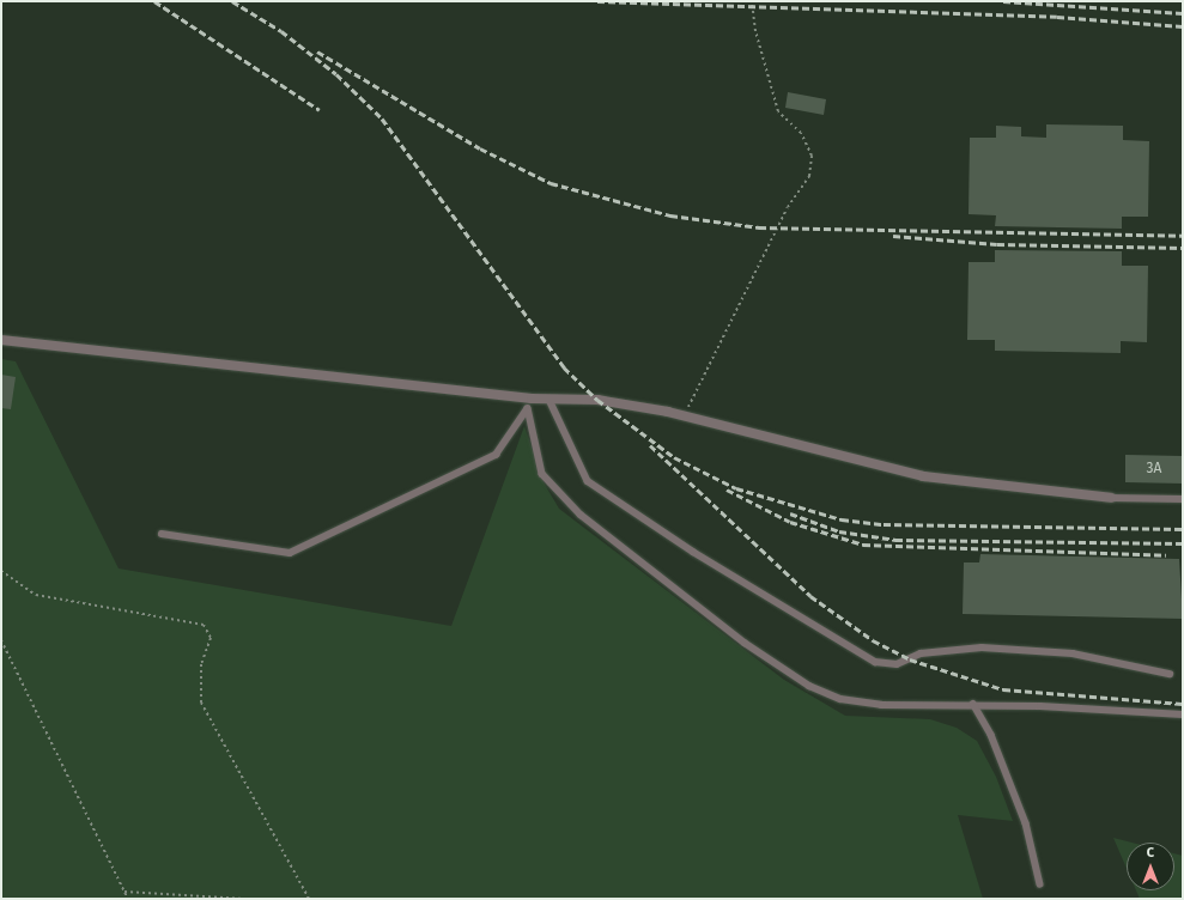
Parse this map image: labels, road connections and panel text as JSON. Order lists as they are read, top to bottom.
{
  "house_numbers": ["3А"],
  "north": "top"
}
